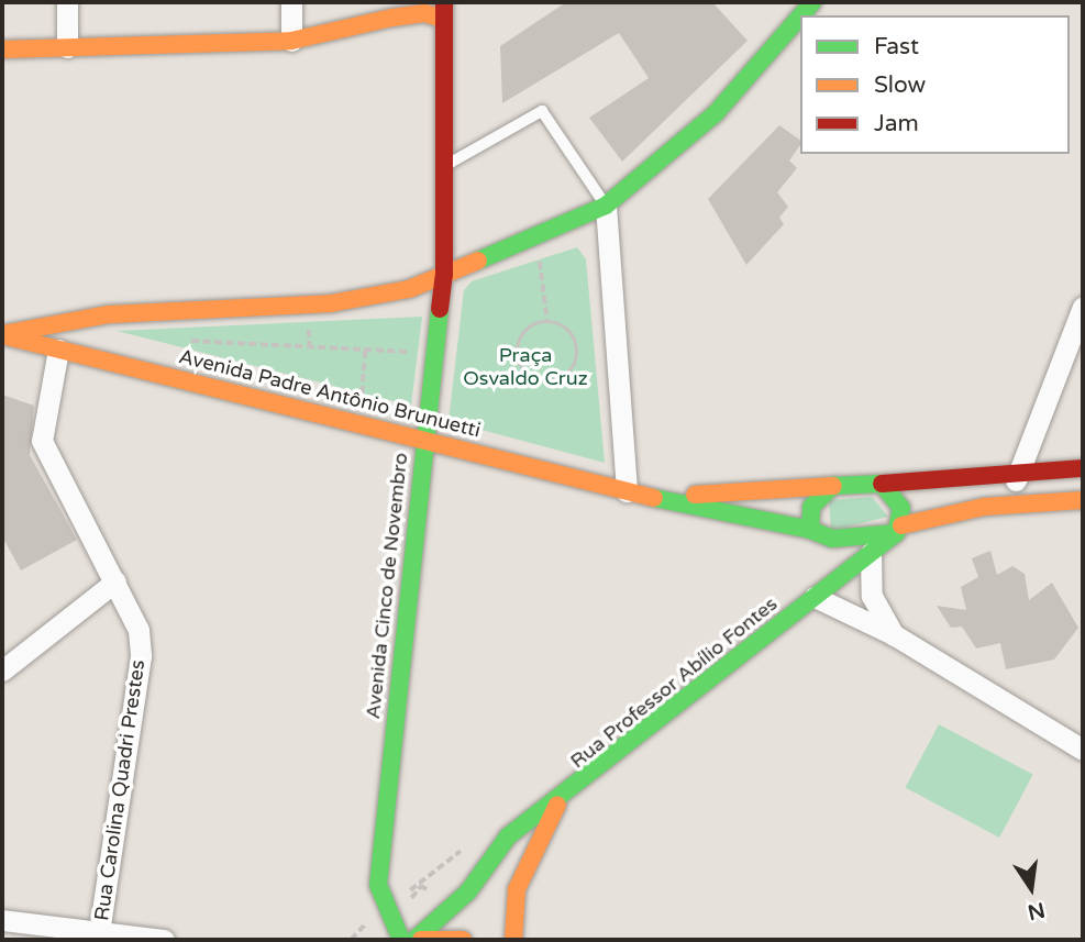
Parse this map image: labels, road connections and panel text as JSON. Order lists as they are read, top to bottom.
{
  "streets": {
    "main road": ["Avenida Padre Antônio Brunuetti", "Avenida Cinco de Novembro", "Rua Professor Abílio Fontes"],
    "street": ["Rua Carolina Quadri Prestes"]
  },
  "crossings": [
    ["Avenida Padre Antônio Brunuetti", "Avenida Cinco de Novembro"],
    ["Avenida Padre Antônio Brunuetti", "Rua Professor Abílio Fontes"],
    ["Avenida Padre Antônio Brunuetti", "Rua Carolina Quadri Prestes"]
  ],
  "parks": ["Praça Osvaldo Cruz"],
  "legend": ["Fast", "Slow", "Jam"],
  "north": "bottom"
}
